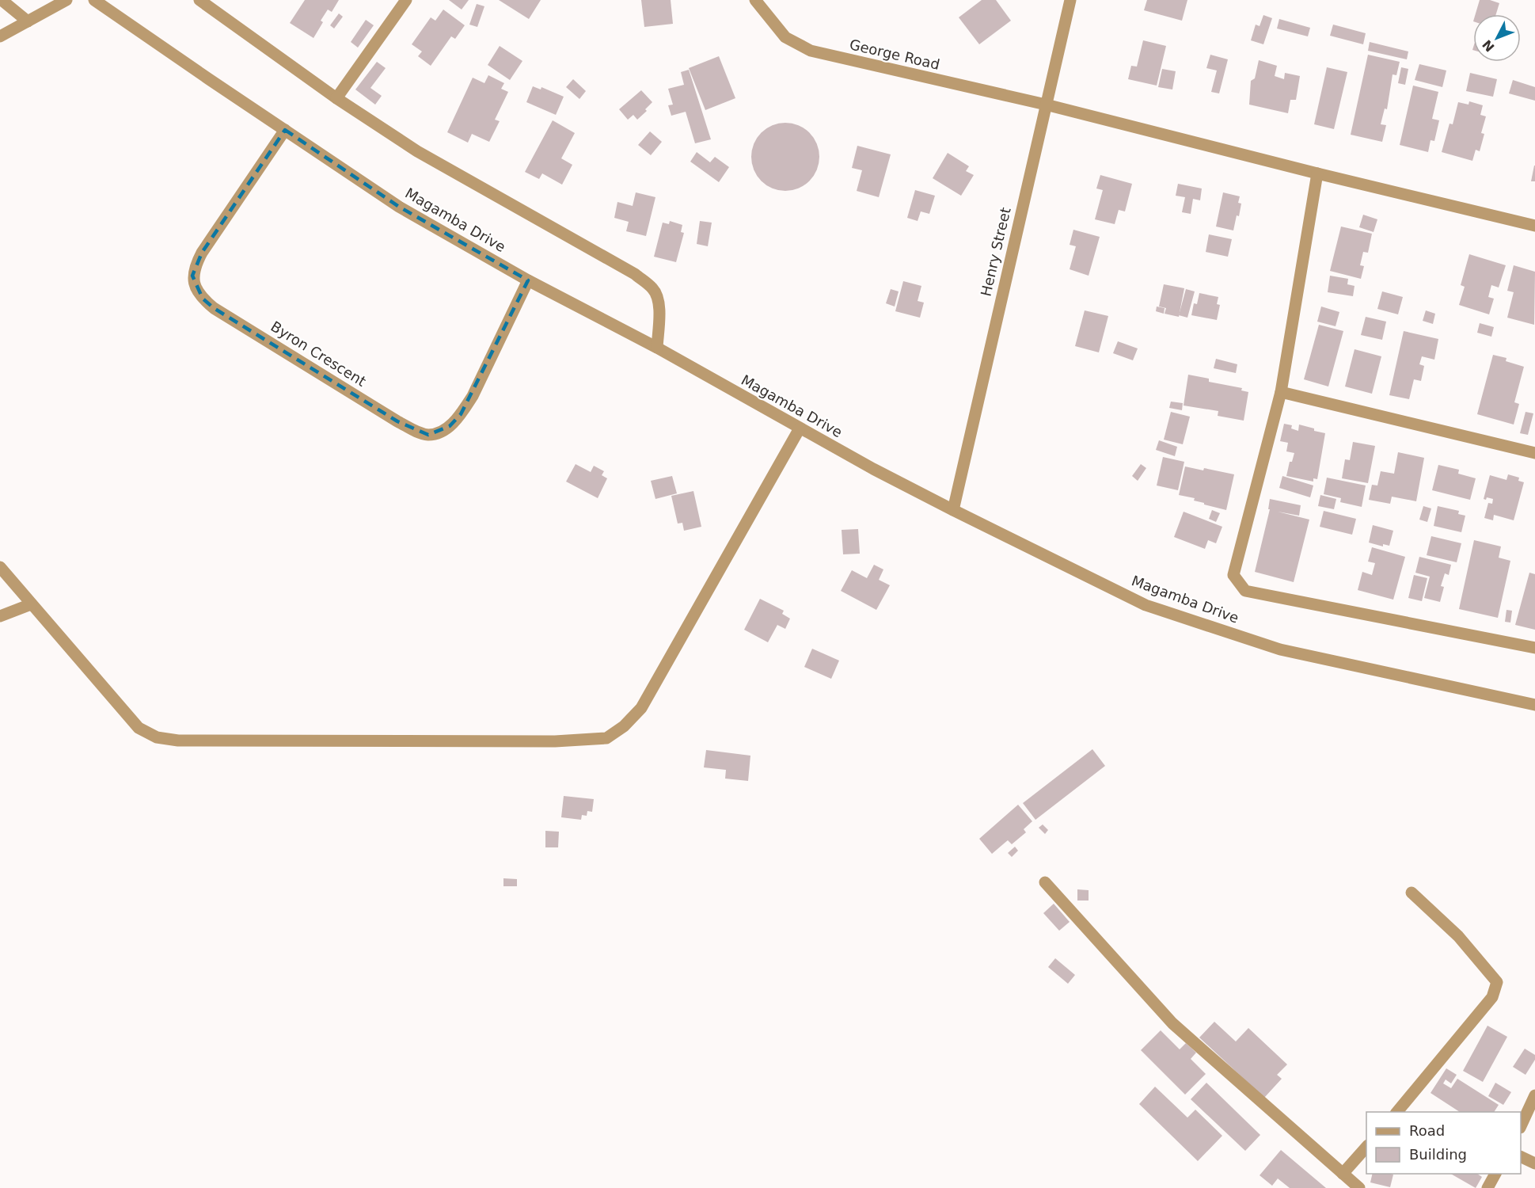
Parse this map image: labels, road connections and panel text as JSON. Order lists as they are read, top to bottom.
{
  "streets": {
    "street": [
      "George Road",
      "Magamba Drive",
      "Henry Street",
      "Byron Crescent"
    ]
  },
  "crossings": [
    ["George Road", "Henry Street"],
    ["Magamba Drive", "Henry Street"],
    ["Magamba Drive", "Byron Crescent"]
  ],
  "legend": ["Road", "Building"],
  "north": "bottom left"
}
